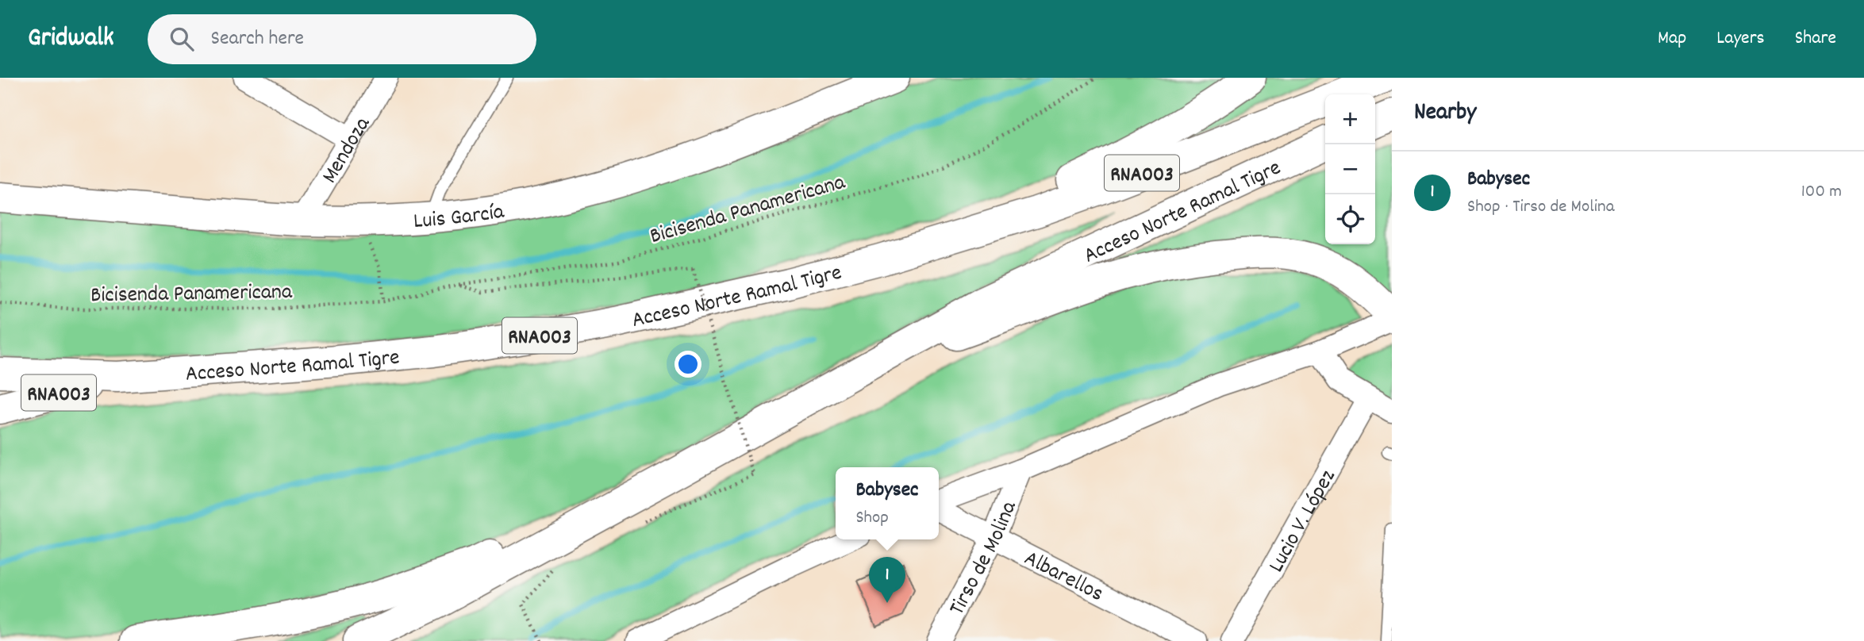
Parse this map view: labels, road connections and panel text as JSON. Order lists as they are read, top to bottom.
{
  "streets": {
    "main road": ["RNA003", "Acceso Norte Ramal Tigre", "Luis García"],
    "street": [
      "Mendoza",
      "Lucio V. López",
      "Tirso de Molina",
      "Albarellos"
    ],
    "path": ["Bicisenda Panamericana"]
  },
  "crossings": [
    ["Mendoza", "Luis García"],
    ["RNA003", "Acceso Norte Ramal Tigre"],
    ["Tirso de Molina", "Albarellos"]
  ],
  "page": {
    "header": "Gridwalk",
    "search": "Search here",
    "nav": ["Map", "Layers", "Share"],
    "heading": "Nearby",
    "map_buttons": ["+", "−"],
    "list": [
      {
        "mark": "1",
        "name": "Babysec",
        "note": "Shop · Tirso de Molina",
        "value": "100 m"
      }
    ],
    "popup": ["Babysec", "Shop"],
    "pins": "1"
  }
}
